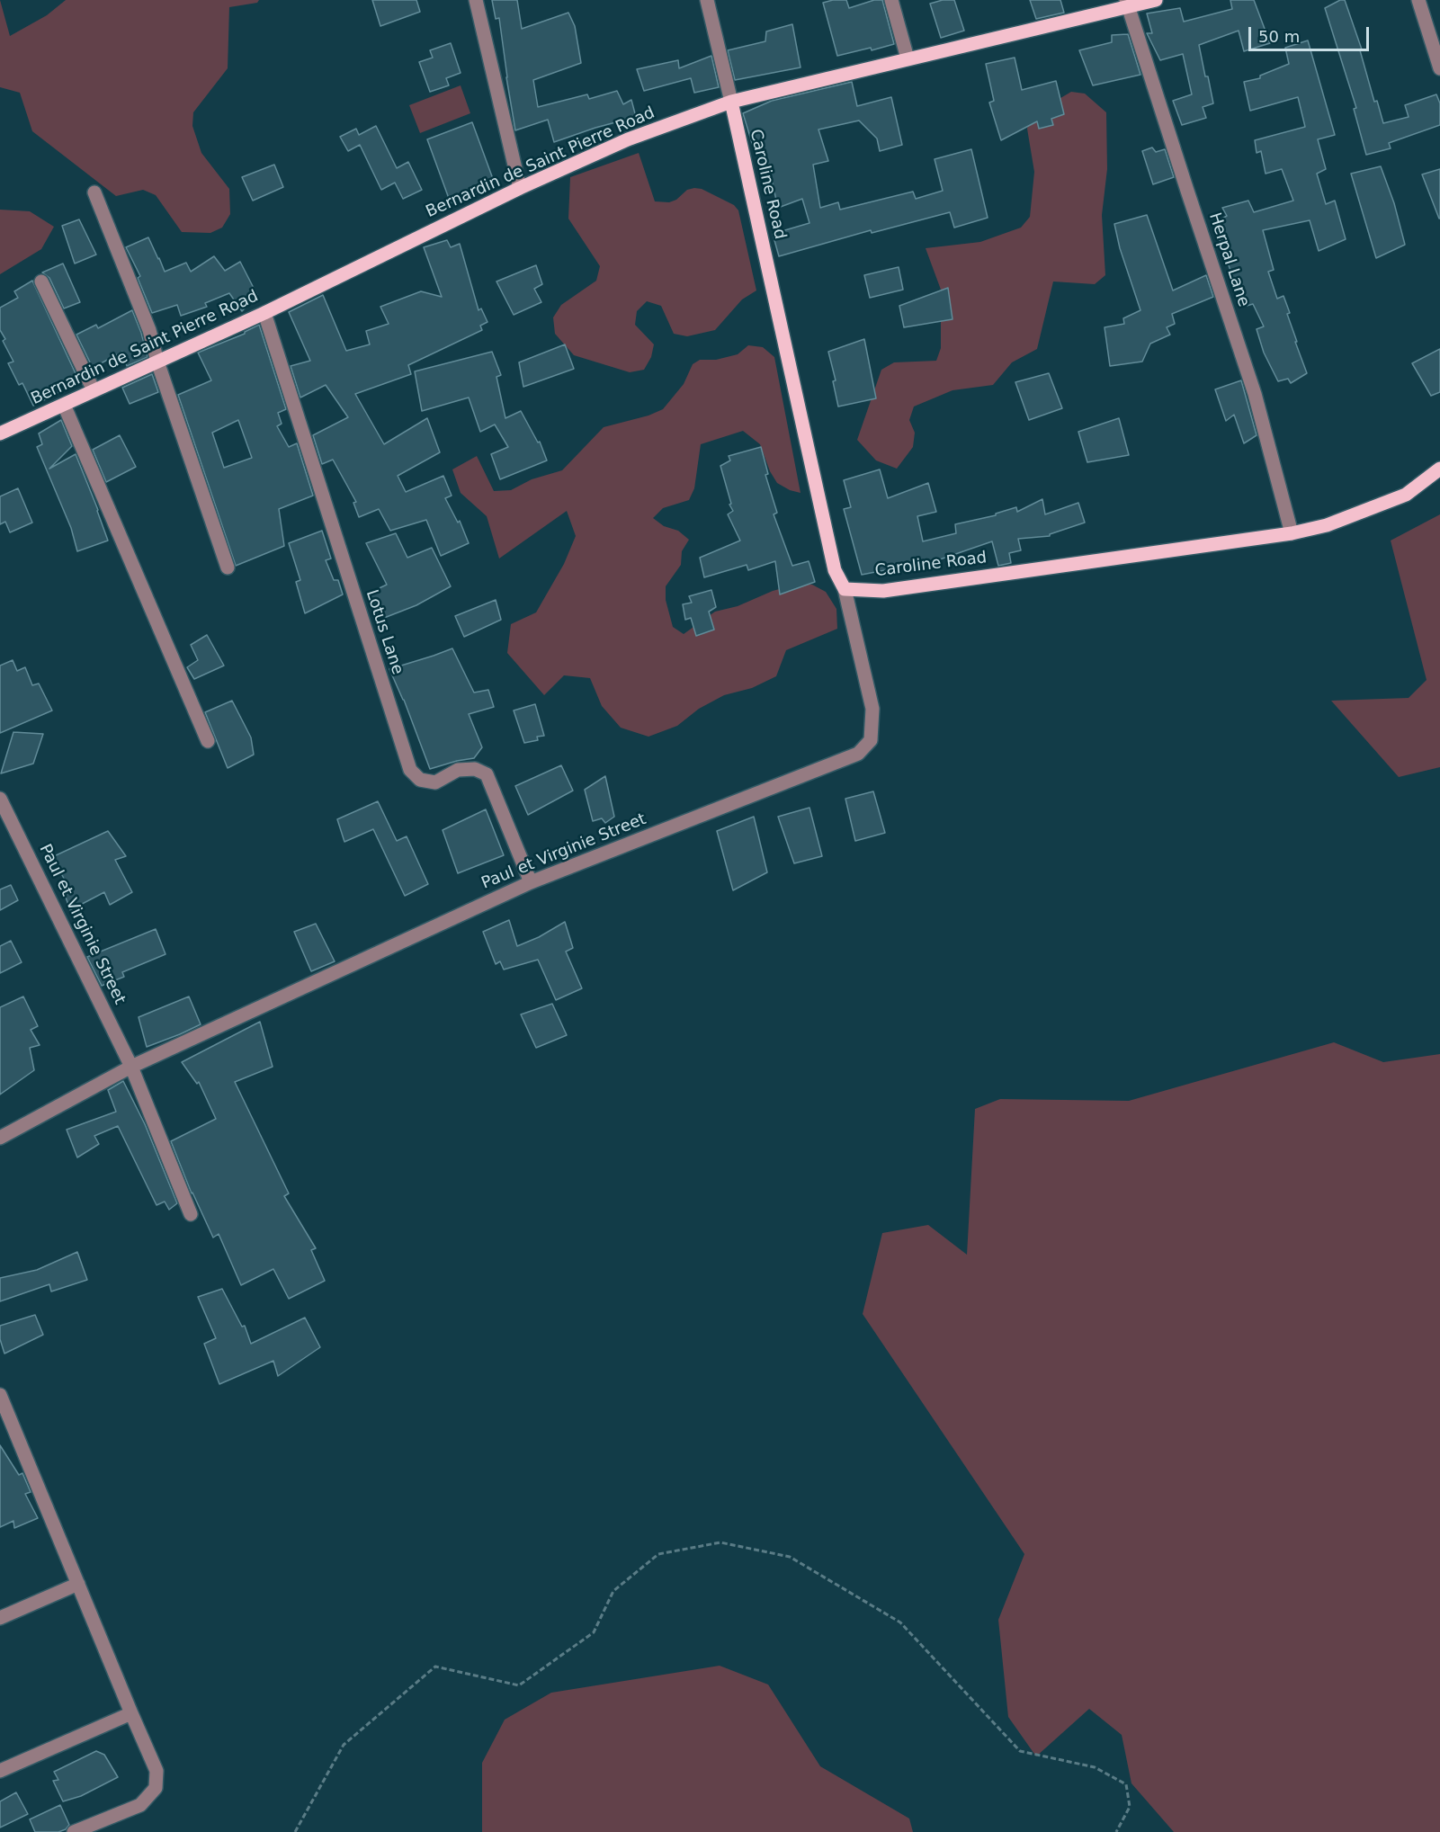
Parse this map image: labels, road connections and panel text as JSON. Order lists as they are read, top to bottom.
{
  "streets": {
    "main road": ["Bernardin de Saint Pierre Road", "Caroline Road"],
    "street": ["Herpal Lane", "Lotus Lane", "Paul et Virginie Street"]
  },
  "crossings": [
    ["Bernardin de Saint Pierre Road", "Caroline Road"],
    ["Bernardin de Saint Pierre Road", "Herpal Lane"],
    ["Bernardin de Saint Pierre Road", "Lotus Lane"],
    ["Caroline Road", "Herpal Lane"],
    ["Caroline Road", "Paul et Virginie Street"],
    ["Lotus Lane", "Paul et Virginie Street"]
  ],
  "scale_bar": "50 m"
}
